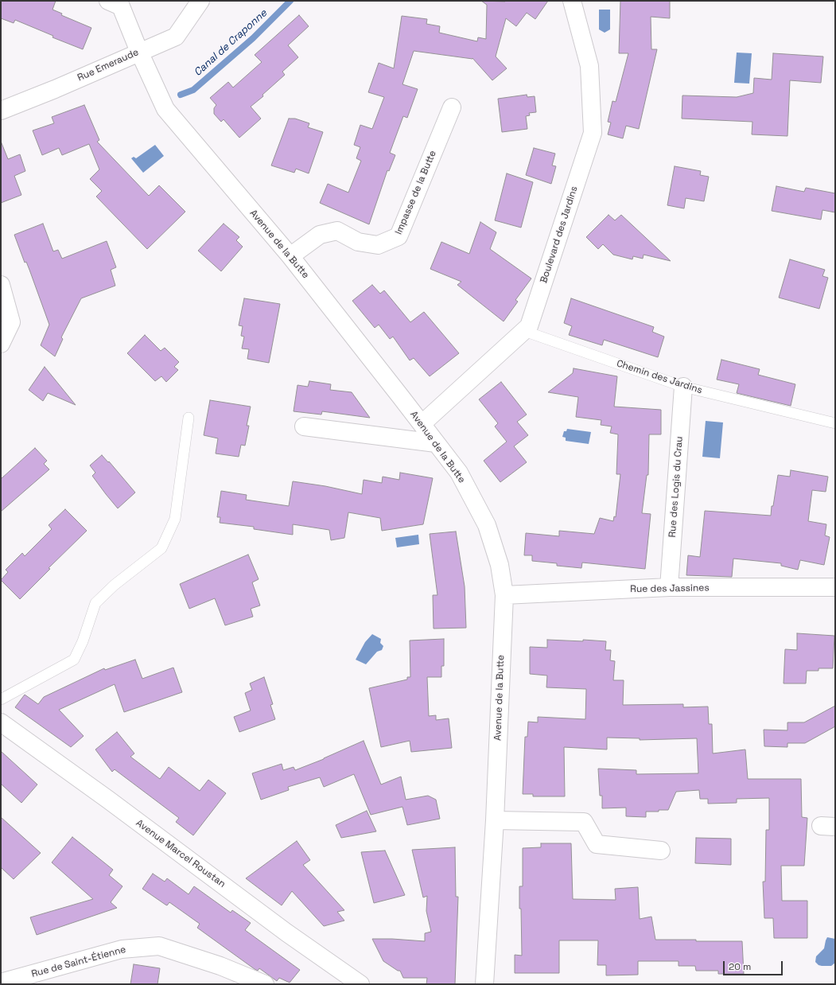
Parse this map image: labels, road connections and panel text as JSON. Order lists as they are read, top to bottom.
{
  "streets": {
    "street": [
      "Rue Emeraude",
      "Impasse de la Butte",
      "Boulevard des Jardins",
      "Avenue de la Butte",
      "Rue des Logis du Crau",
      "Rue des Jassines",
      "Avenue Marcel Roustan",
      "Rue de Saint-Étienne"
    ],
    "lane": ["Chemin des Jardins"]
  },
  "crossings": [
    ["Rue Emeraude", "Avenue de la Butte"],
    ["Impasse de la Butte", "Avenue de la Butte"],
    ["Boulevard des Jardins", "Avenue de la Butte"],
    ["Boulevard des Jardins", "Chemin des Jardins"],
    ["Avenue de la Butte", "Rue des Jassines"],
    ["Chemin des Jardins", "Rue des Logis du Crau"],
    ["Rue des Logis du Crau", "Rue des Jassines"]
  ],
  "water": ["Canal de Craponne"],
  "scale_bar": "20 m"
}
